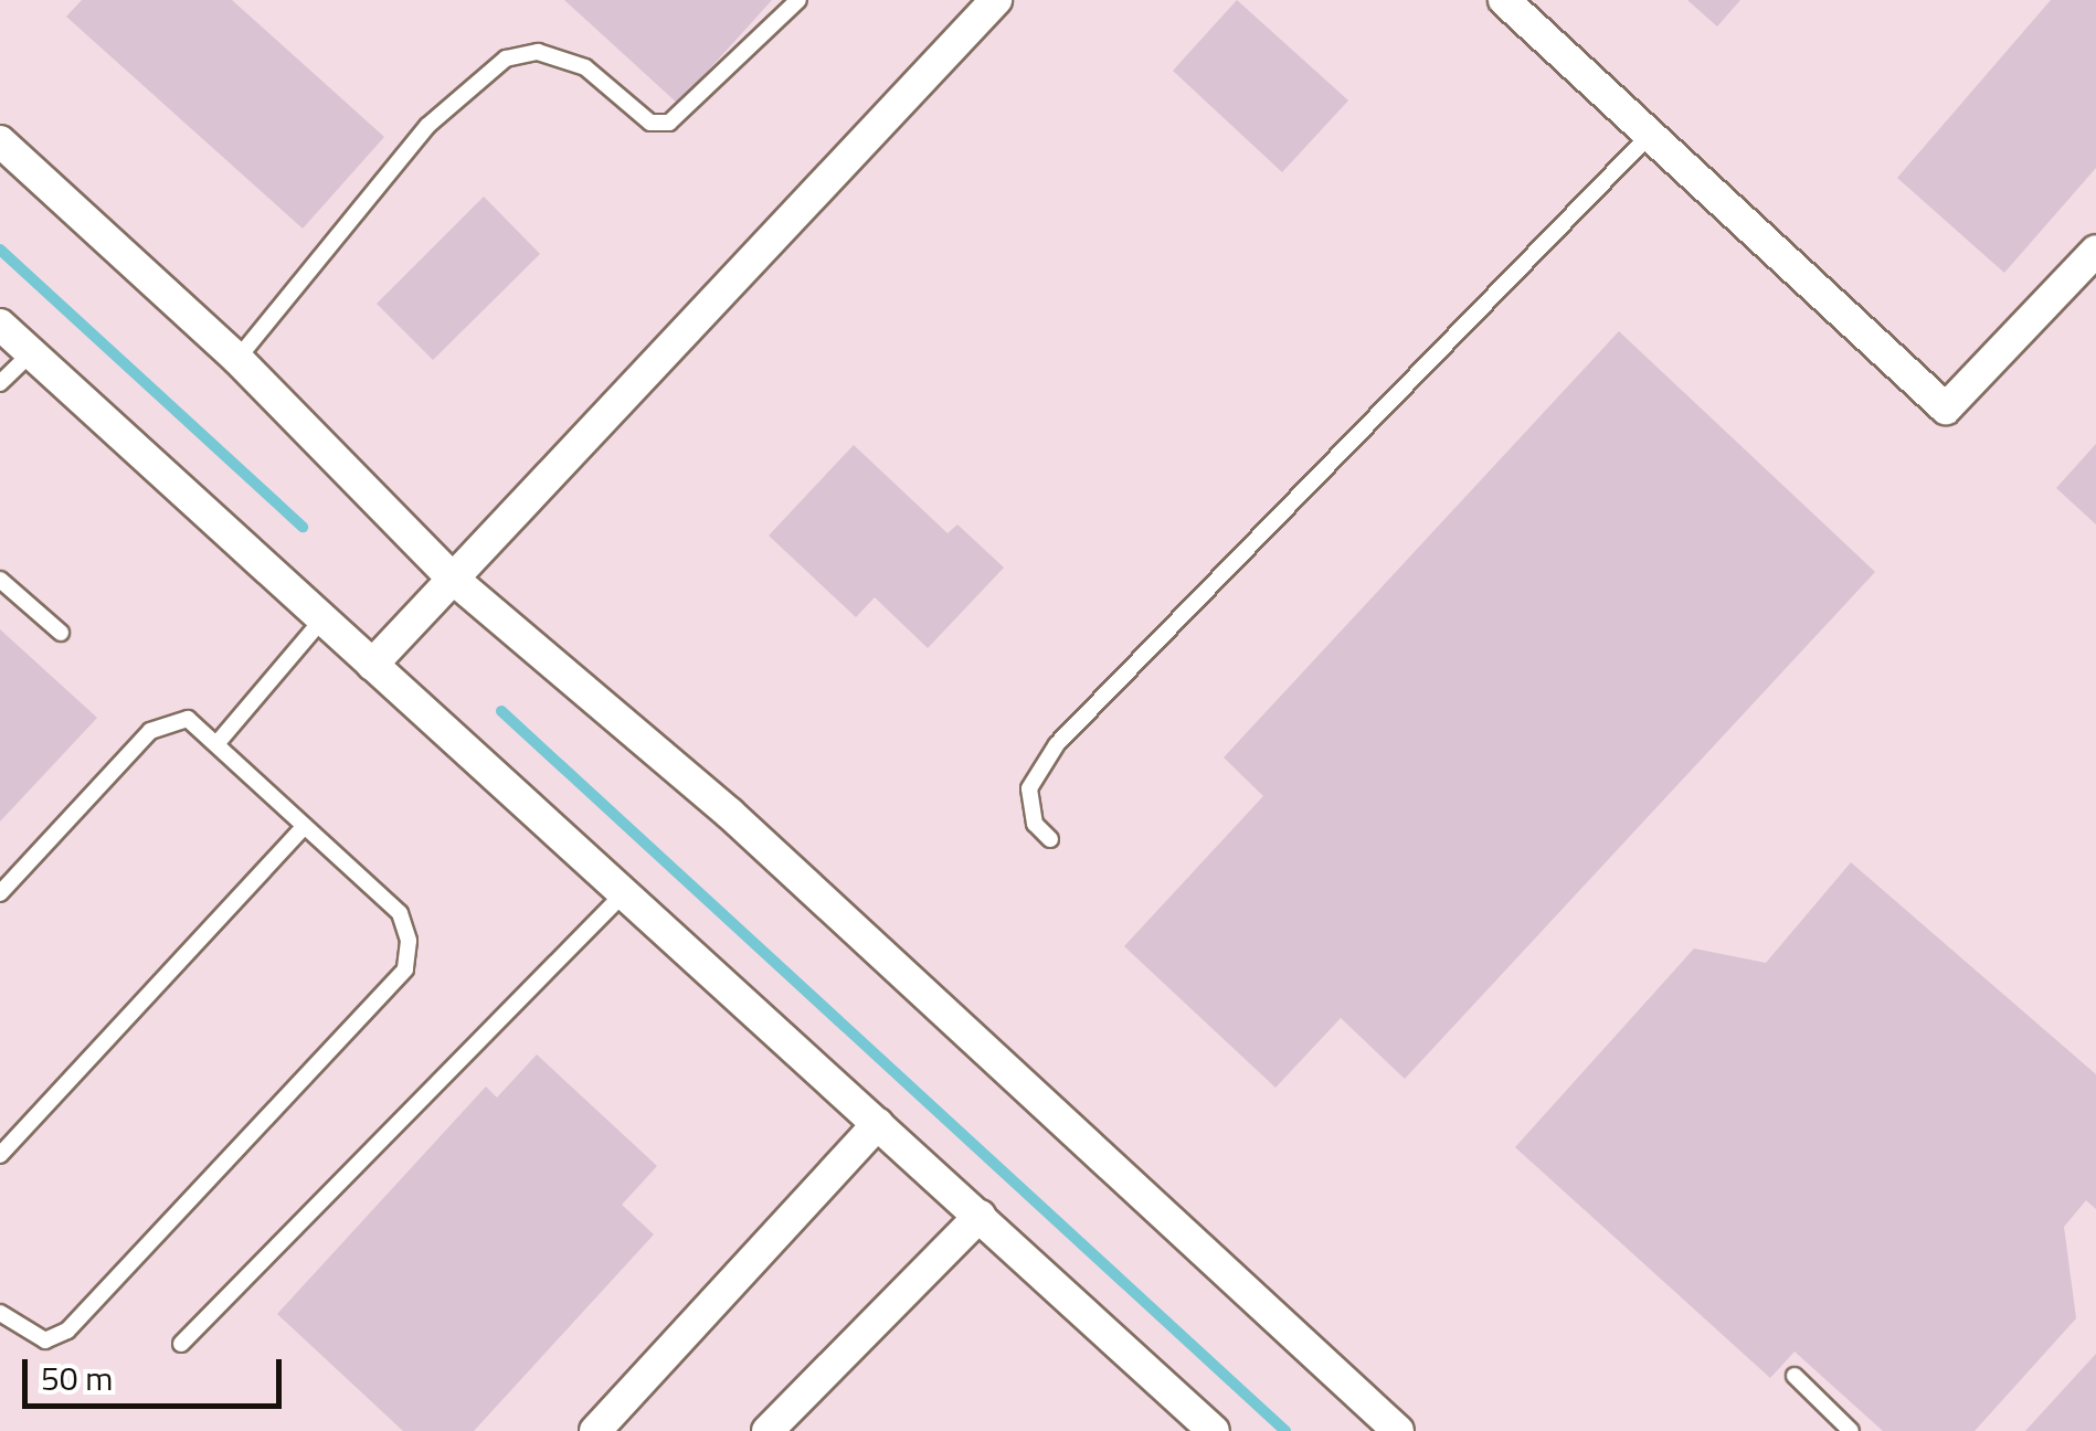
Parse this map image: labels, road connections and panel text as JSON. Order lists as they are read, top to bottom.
{
  "scale_bar": "50 m"
}
